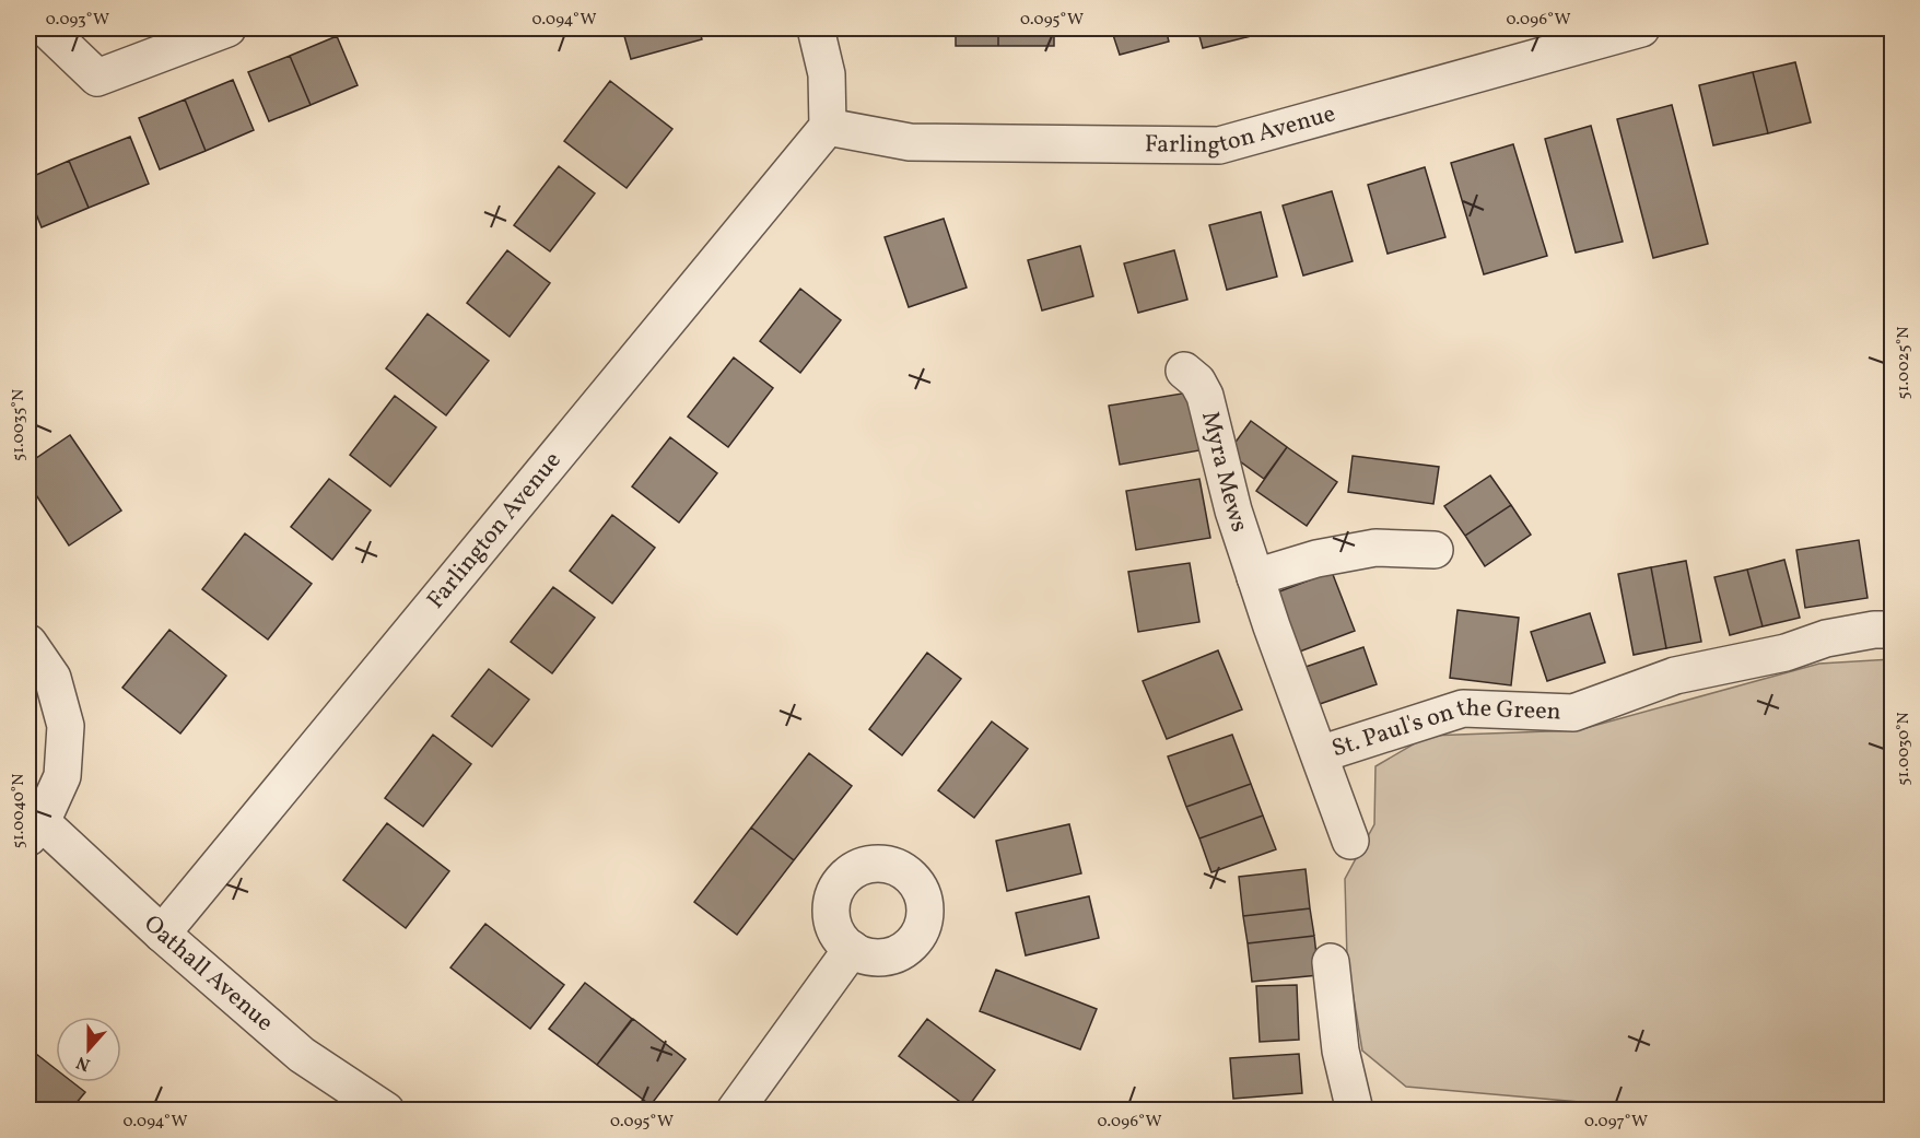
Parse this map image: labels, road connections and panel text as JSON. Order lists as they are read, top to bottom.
{
  "streets": {
    "street": [
      "Farlington Avenue",
      "Myra Mews",
      "St. Paul's on the Green",
      "Oathall Avenue"
    ]
  },
  "crossings": [
    ["Farlington Avenue", "Oathall Avenue"],
    ["Myra Mews", "St. Paul's on the Green"]
  ],
  "north": "bottom",
  "coordinates": [
    "0.093°W",
    "0.094°W",
    "0.095°W",
    "0.096°W",
    "51.0025°N",
    "51.0035°N",
    "51.0030°N",
    "51.0040°N",
    "0.097°W"
  ]
}
